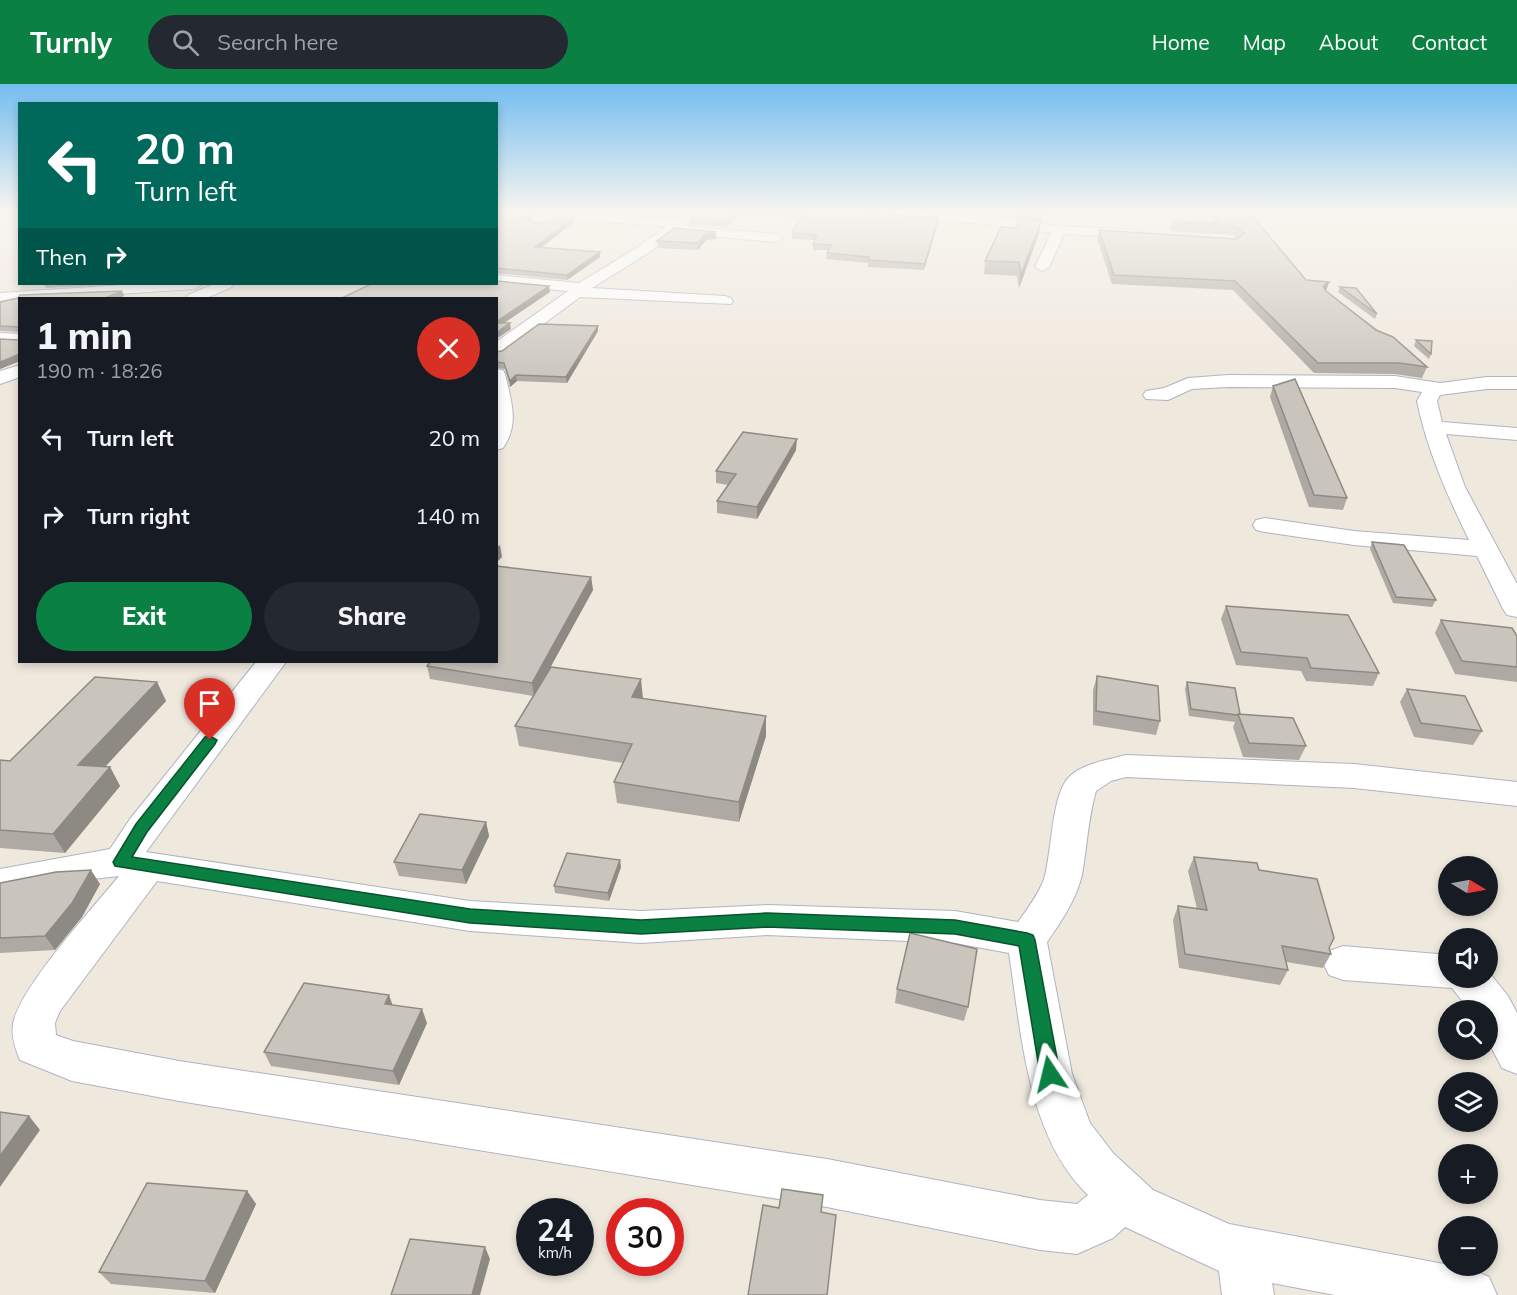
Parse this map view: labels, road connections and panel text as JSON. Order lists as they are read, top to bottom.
{
  "north": "right",
  "page": {
    "header": "Turnly",
    "search": "Search here",
    "nav": [
      "Home",
      "Map",
      "About",
      "Contact"
    ],
    "turn": ["20 m", "Turn left"],
    "then": "Then",
    "heading": ["1 min", "190 m · 18:26"],
    "list": [
      {
        "name": "Turn left",
        "value": "20 m"
      },
      {
        "name": "Turn right",
        "value": "140 m"
      }
    ],
    "buttons": ["Exit", "Share"],
    "map_buttons": ["+", "−"],
    "speed": "24 km/h",
    "limit": "30"
  }
}
